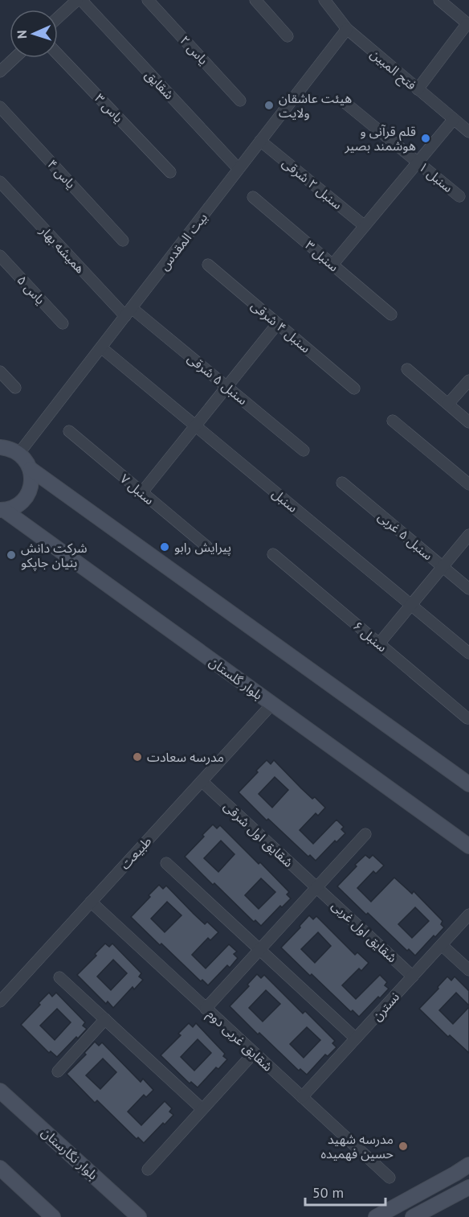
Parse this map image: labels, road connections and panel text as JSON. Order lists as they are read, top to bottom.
{
  "streets": {
    "main road": ["بلوار گلستان", "بلوار نگارستان"],
    "street": [
      "یاس ۲",
      "فتح المبین",
      "شقایق",
      "یاس ۳",
      "یاس ۴",
      "سنبل ۱",
      "سنبل ۲ شرقی",
      "بیت المقدس",
      "همیشه بهار",
      "سنبل ۳",
      "یاس ۵",
      "سنبل ۴ شرقی",
      "سنبل ۵ شرقی",
      "سنبل ۷",
      "سنبل",
      "سنبل ۵ غربی",
      "سنبل ۶",
      "شقایق اول شرقی",
      "طبیعت",
      "شقایق اول غربی",
      "نسترن",
      "شقایق غربی دوم"
    ]
  },
  "crossings": [
    ["فتح المبین", "بیت المقدس"],
    ["شقایق", "بیت المقدس"],
    ["سنبل ۲ شرقی", "بیت المقدس"],
    ["بیت المقدس", "همیشه بهار"],
    ["بیت المقدس", "سنبل ۵ شرقی"],
    ["بیت المقدس", "سنبل"],
    ["همیشه بهار", "سنبل ۵ شرقی"],
    ["بلوار گلستان", "طبیعت"],
    ["شقایق اول شرقی", "طبیعت"],
    ["شقایق اول شرقی", "شقایق اول غربی"],
    ["طبیعت", "شقایق غربی دوم"],
    ["شقایق اول غربی", "نسترن"],
    ["نسترن", "شقایق غربی دوم"]
  ],
  "places": [
    "هیئت عاشقان ولایت",
    "قلم قرآنی و هوشمند بصیر",
    "پیرایش رابو",
    "شرکت دانش بنیان جاپکو",
    "مدرسه سعادت",
    "مدرسه شهید حسین فهمیده"
  ],
  "scale_bar": "50 m",
  "north": "left"
}
